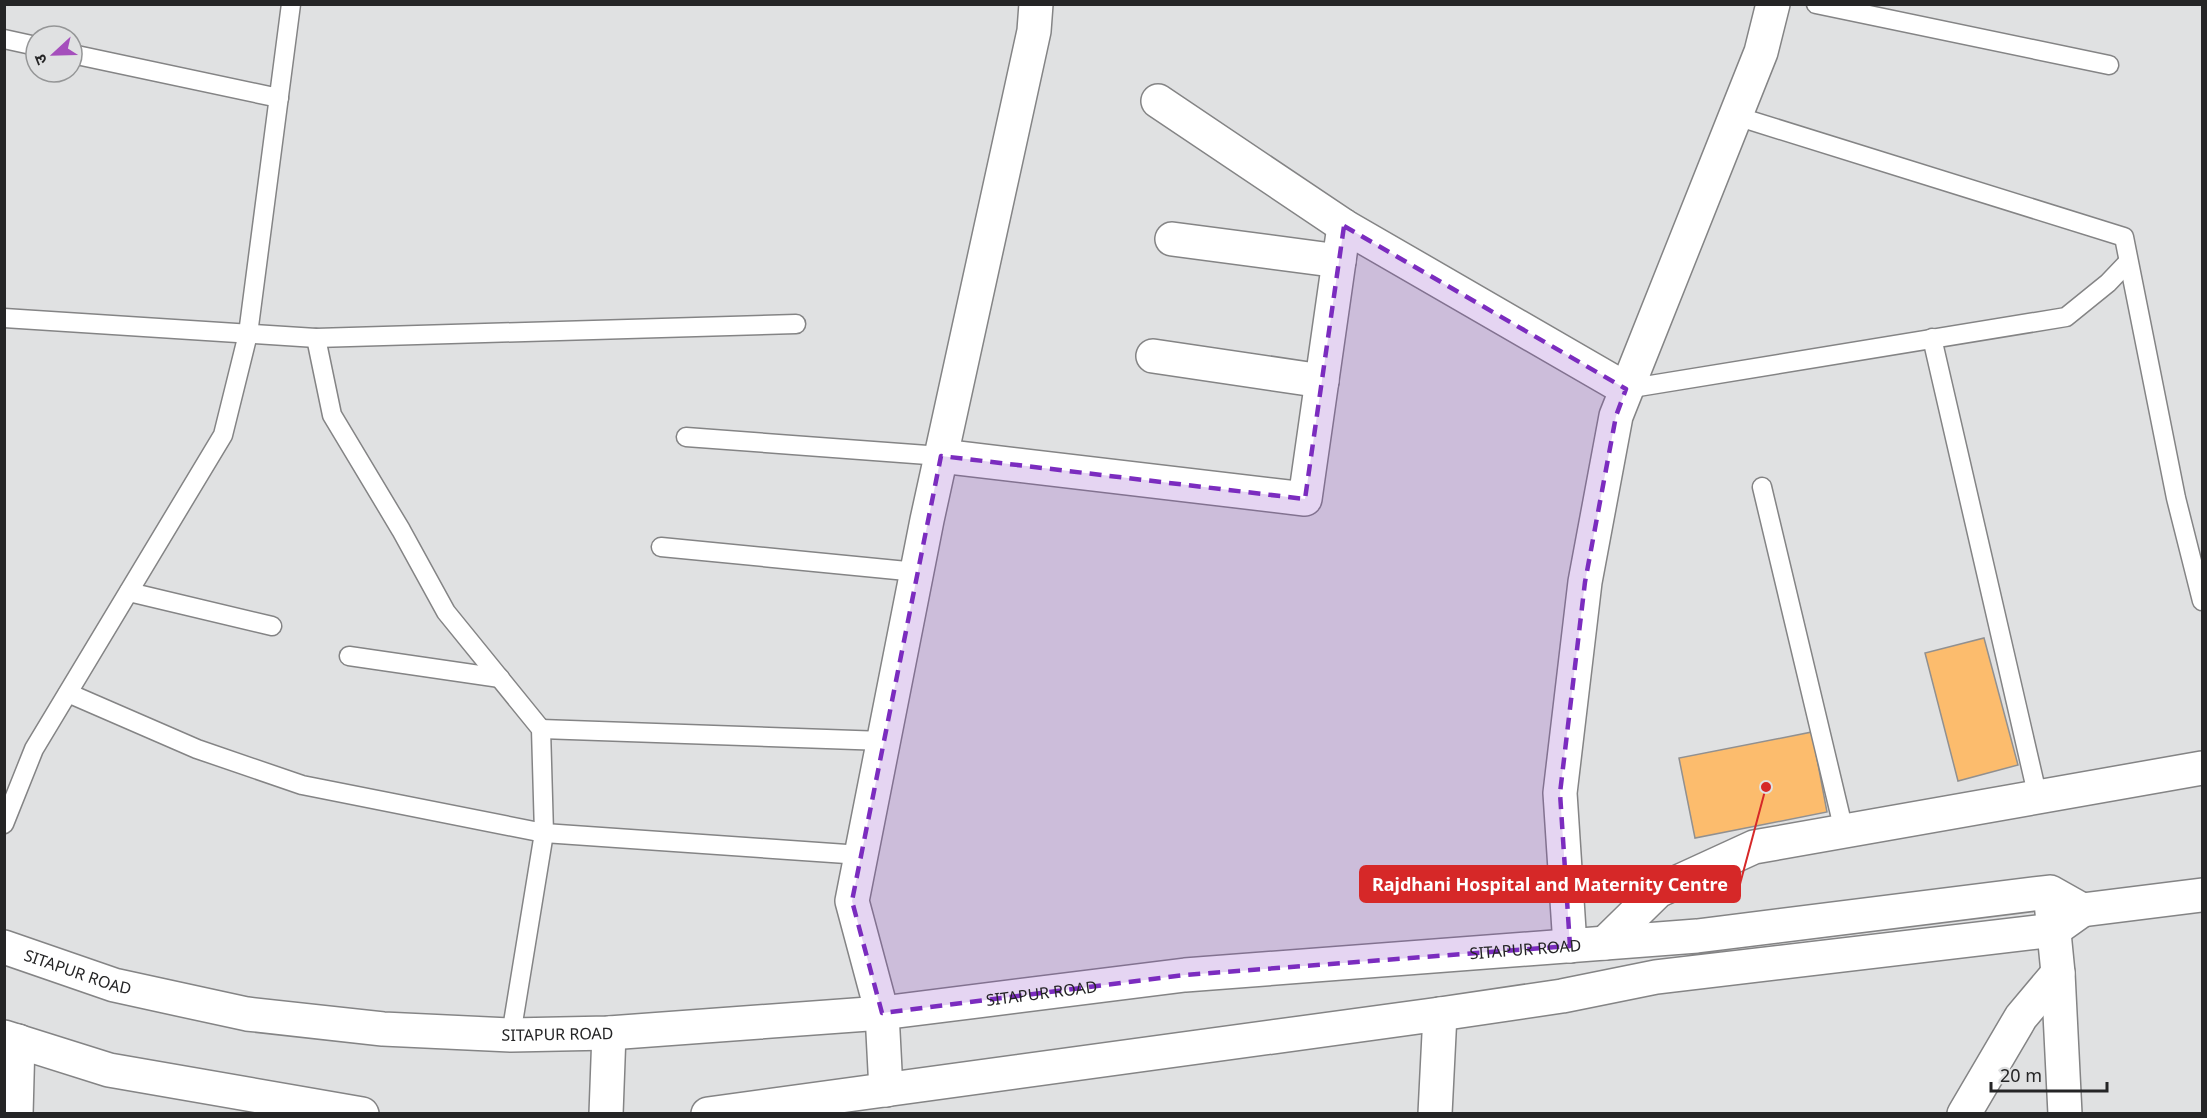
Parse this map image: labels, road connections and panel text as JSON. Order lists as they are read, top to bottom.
{
  "streets": {
    "street": ["SITAPUR ROAD"]
  },
  "places": ["Rajdhani Hospital and Maternity Centre"],
  "scale_bar": "20 m",
  "north": "left"
}
